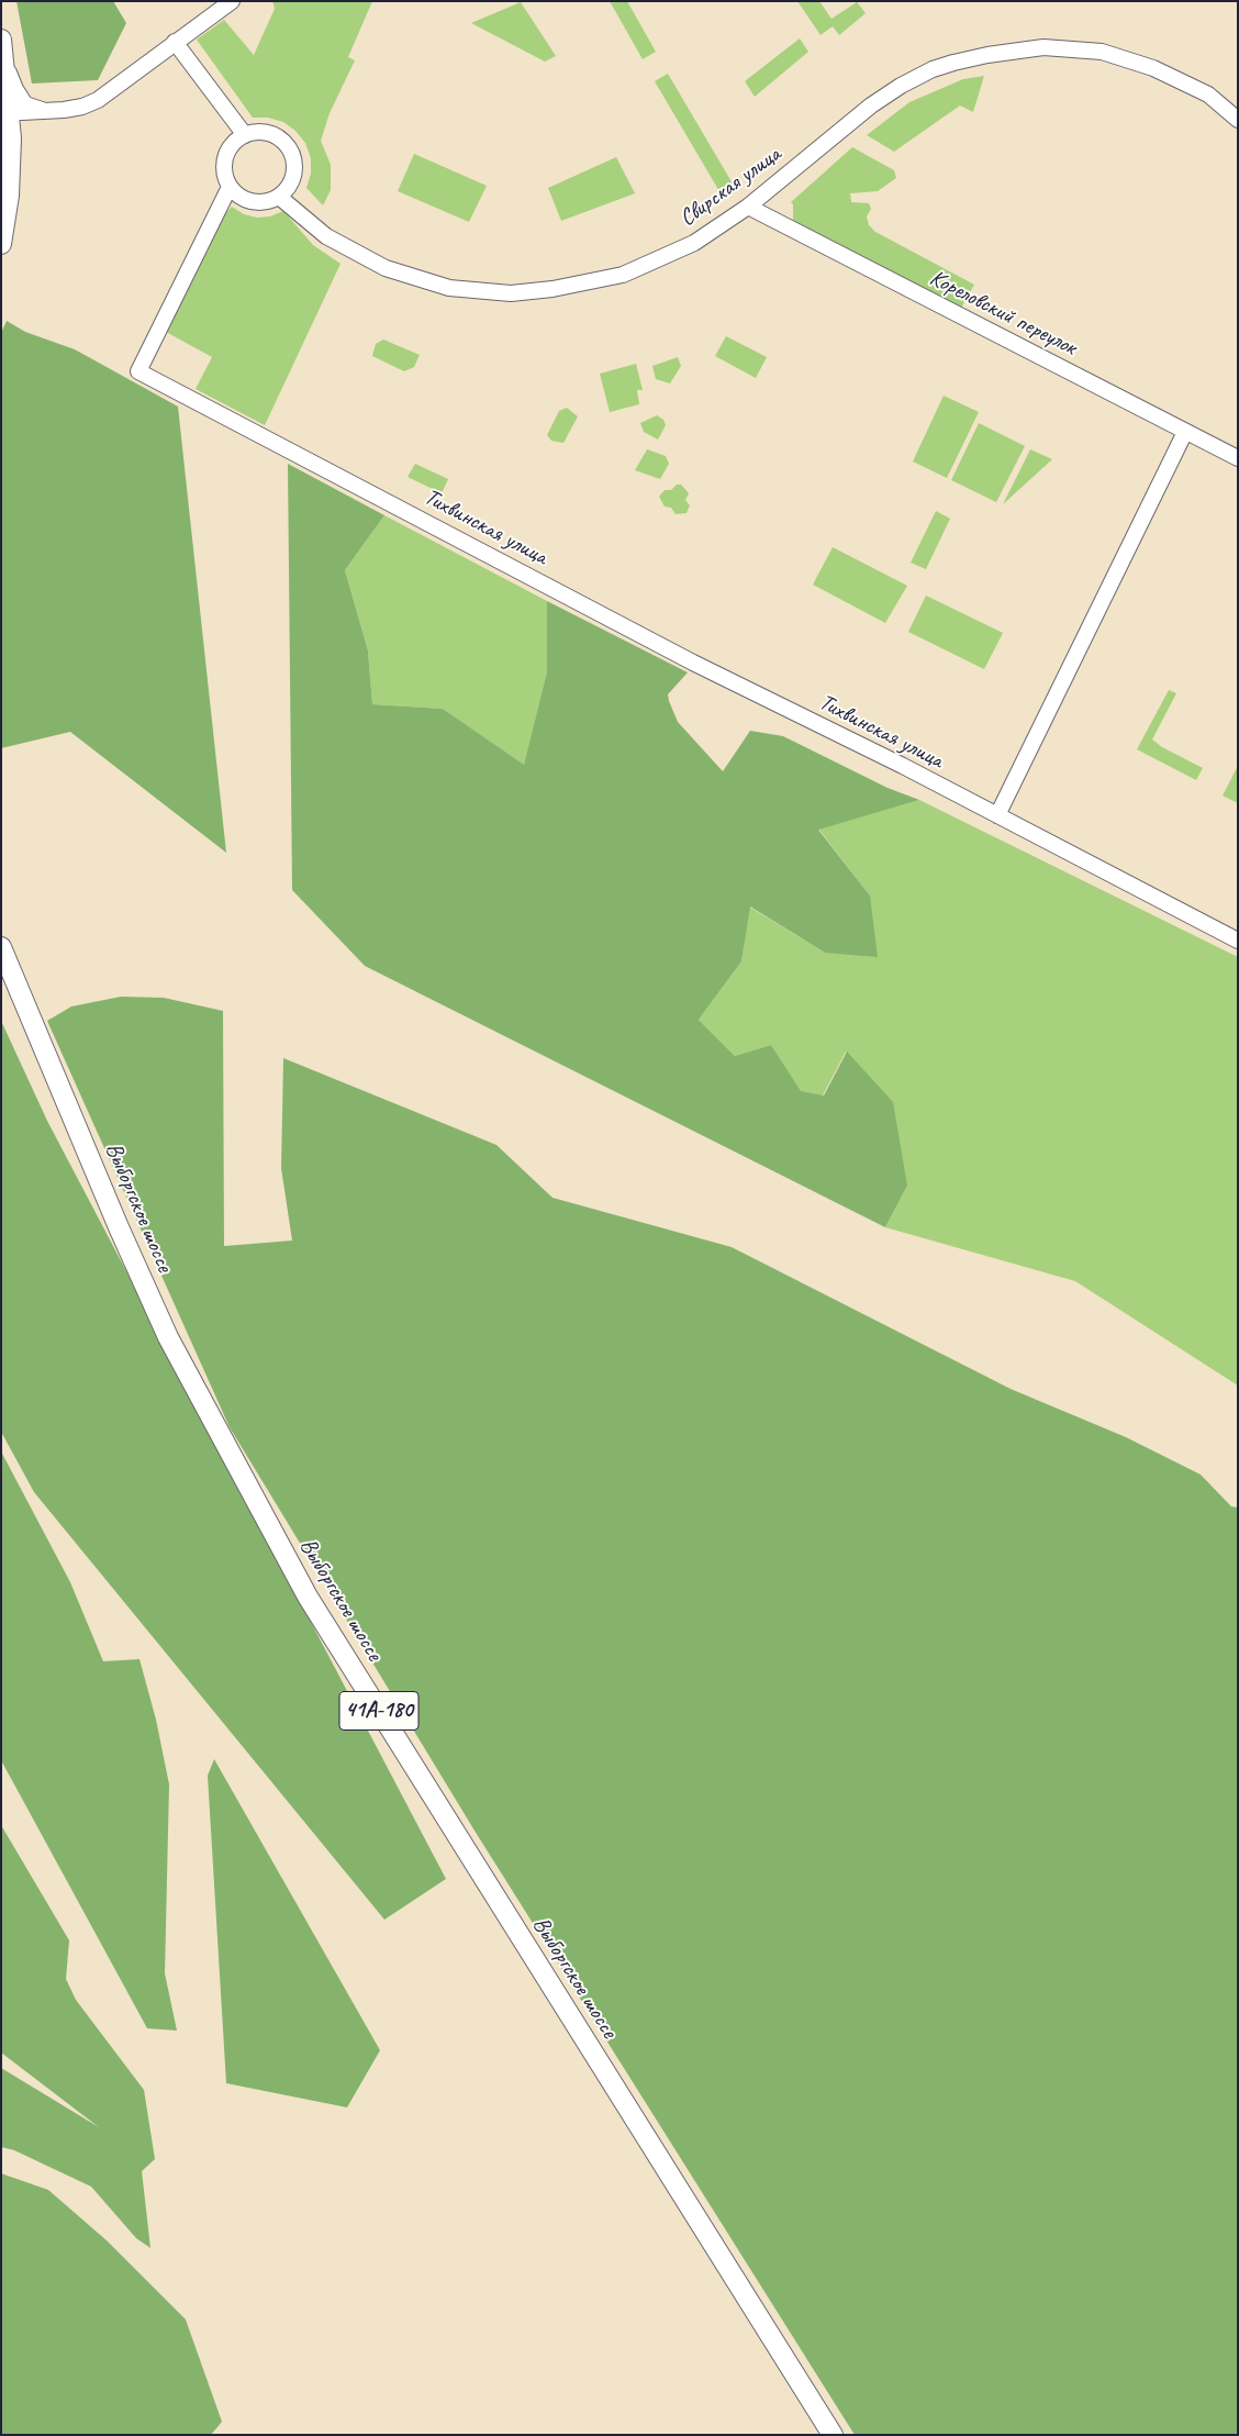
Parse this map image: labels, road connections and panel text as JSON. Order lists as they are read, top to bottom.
{
  "streets": {
    "main road": ["Выборгское шоссе", "41А-180"],
    "street": ["Свирская улица", "Кореловский переулок", "Тихвинская улица"]
  },
  "crossings": [
    ["Свирская улица", "Кореловский переулок"],
    ["Свирская улица", "Тихвинская улица"]
  ]
}
